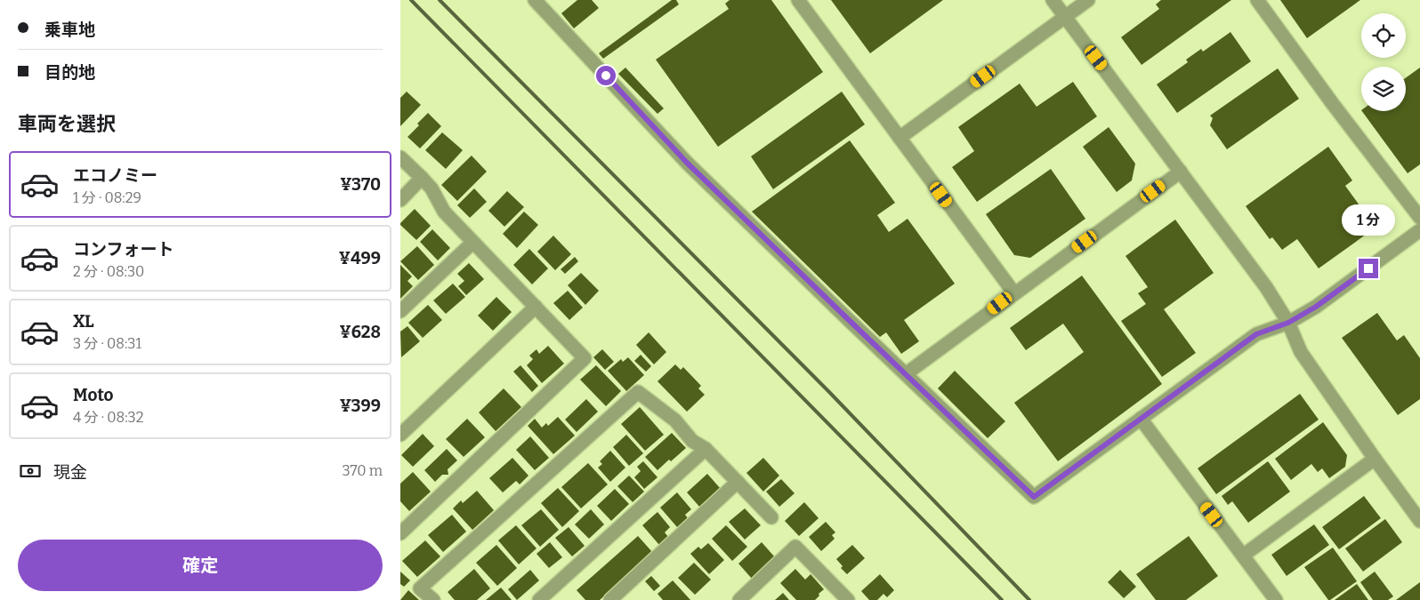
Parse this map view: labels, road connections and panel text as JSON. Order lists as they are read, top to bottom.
{
  "page": {
    "banner": ["乗車地", "目的地"],
    "heading": "車両を選択",
    "list": [
      {
        "name": "エコノミー",
        "note": "1 分 · 08:29",
        "value": "¥370"
      },
      {
        "name": "コンフォート",
        "note": "2 分 · 08:30",
        "value": "¥499"
      },
      {
        "name": "XL",
        "note": "3 分 · 08:31",
        "value": "¥628"
      },
      {
        "name": "Moto",
        "note": "4 分 · 08:32",
        "value": "¥399"
      }
    ],
    "bubble": "1 分",
    "pay": ["現金", "370 m"],
    "buttons": "確定"
  }
}
